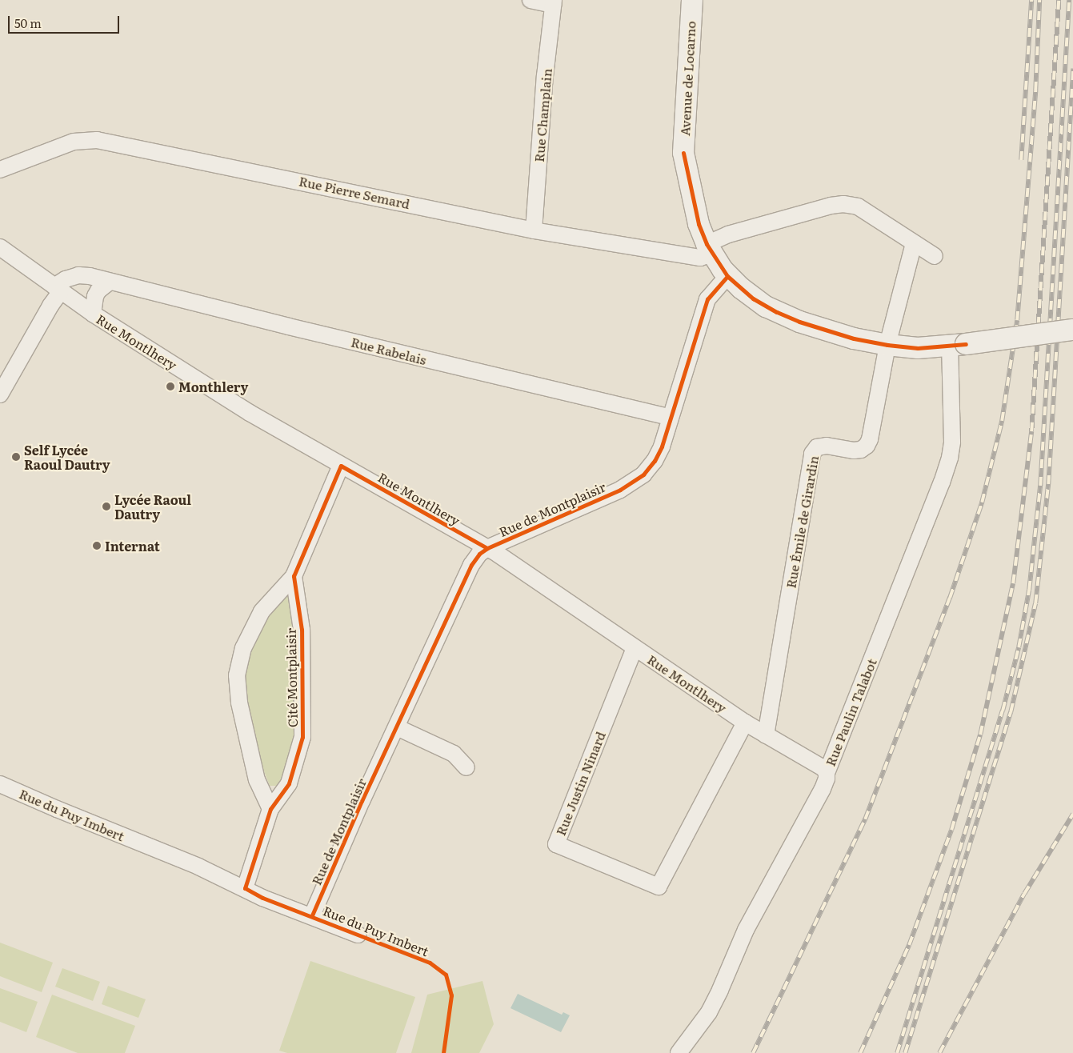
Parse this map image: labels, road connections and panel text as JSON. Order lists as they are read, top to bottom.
{
  "streets": {
    "street": [
      "Avenue de Locarno",
      "Rue Champlain",
      "Rue Pierre Semard",
      "Rue Montlhery",
      "Rue Rabelais",
      "Rue de Montplaisir",
      "Rue Émile de Girardin",
      "Cité Montplaisir",
      "Rue Paulin Talabot",
      "Rue Justin Ninard",
      "Rue du Puy Imbert"
    ]
  },
  "crossings": [
    ["Avenue de Locarno", "Rue Pierre Semard"],
    ["Avenue de Locarno", "Rue de Montplaisir"],
    ["Avenue de Locarno", "Rue Émile de Girardin"],
    ["Avenue de Locarno", "Rue Paulin Talabot"],
    ["Rue Champlain", "Rue Pierre Semard"],
    ["Rue Pierre Semard", "Rue Émile de Girardin"],
    ["Rue Montlhery", "Rue Rabelais"],
    ["Rue Montlhery", "Rue de Montplaisir"],
    ["Rue Montlhery", "Rue Émile de Girardin"],
    ["Rue Montlhery", "Rue Paulin Talabot"],
    ["Rue Montlhery", "Rue Justin Ninard"],
    ["Rue Rabelais", "Rue de Montplaisir"],
    ["Rue de Montplaisir", "Rue du Puy Imbert"],
    ["Cité Montplaisir", "Rue du Puy Imbert"]
  ],
  "places": [
    "Monthlery",
    "Self Lycée Raoul Dautry",
    "Lycée Raoul Dautry",
    "Internat"
  ],
  "scale_bar": "50 m"
}
